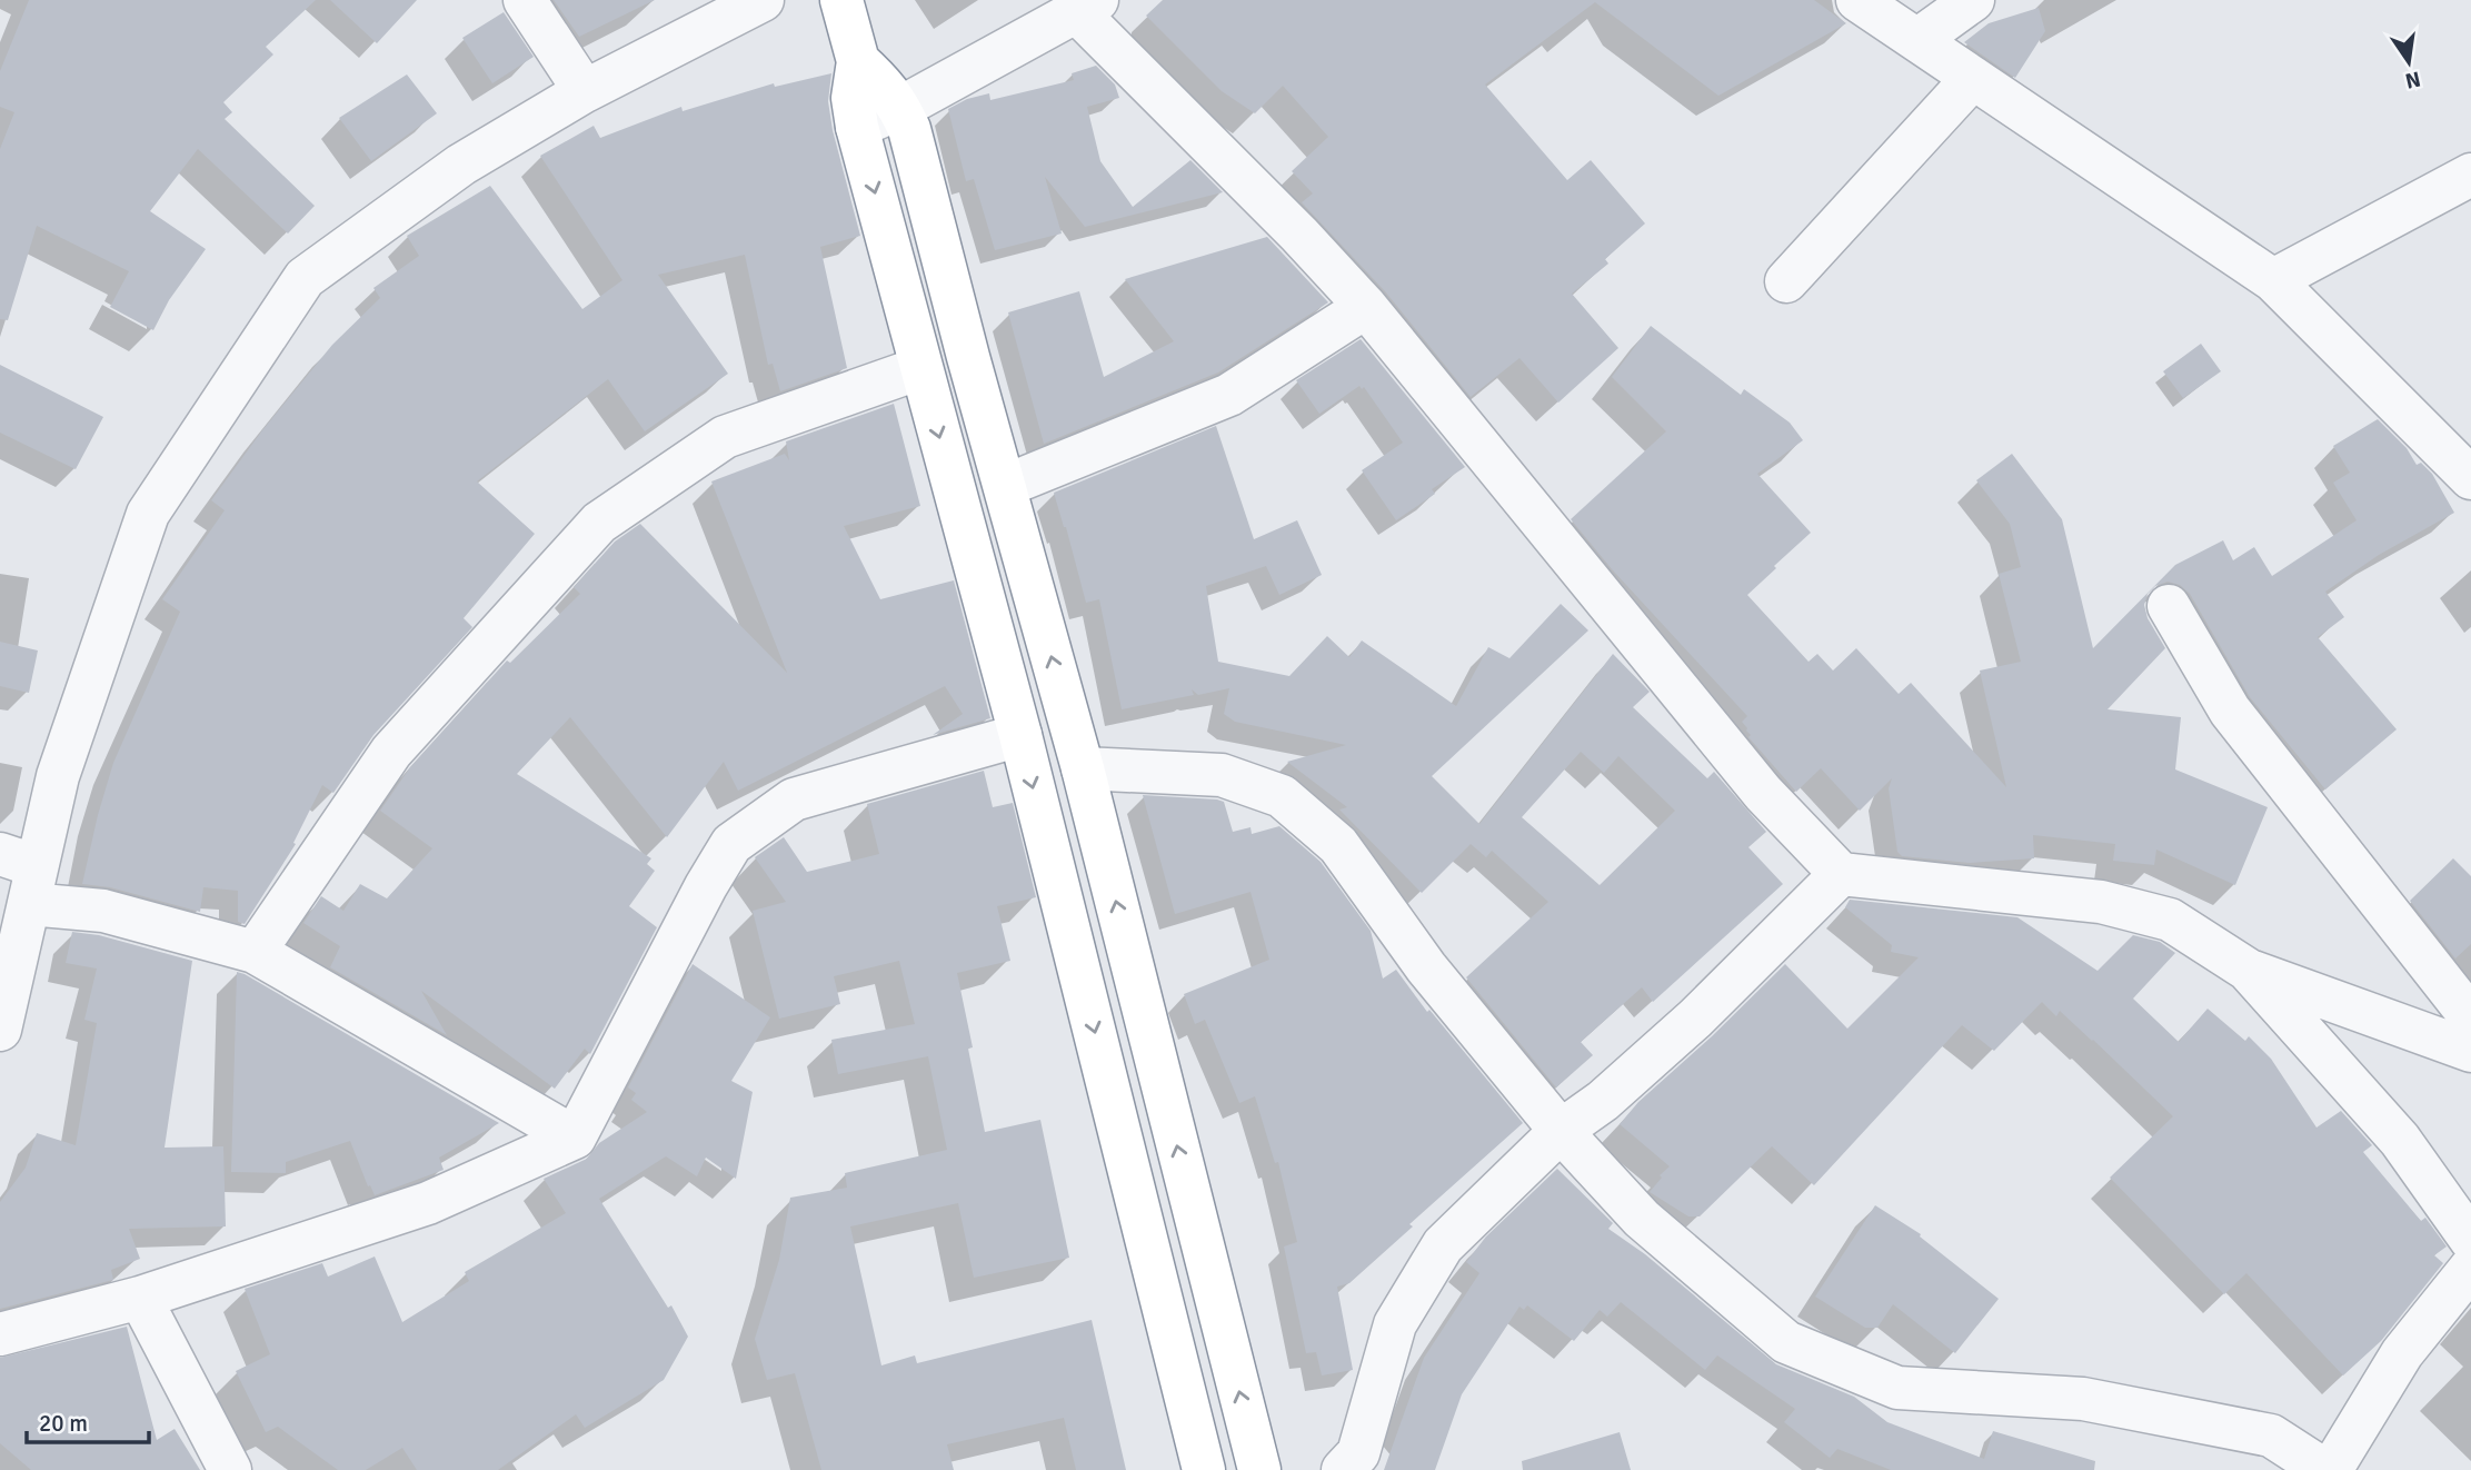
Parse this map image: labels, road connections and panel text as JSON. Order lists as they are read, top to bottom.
{
  "scale_bar": "20 m",
  "north": "bottom"
}
